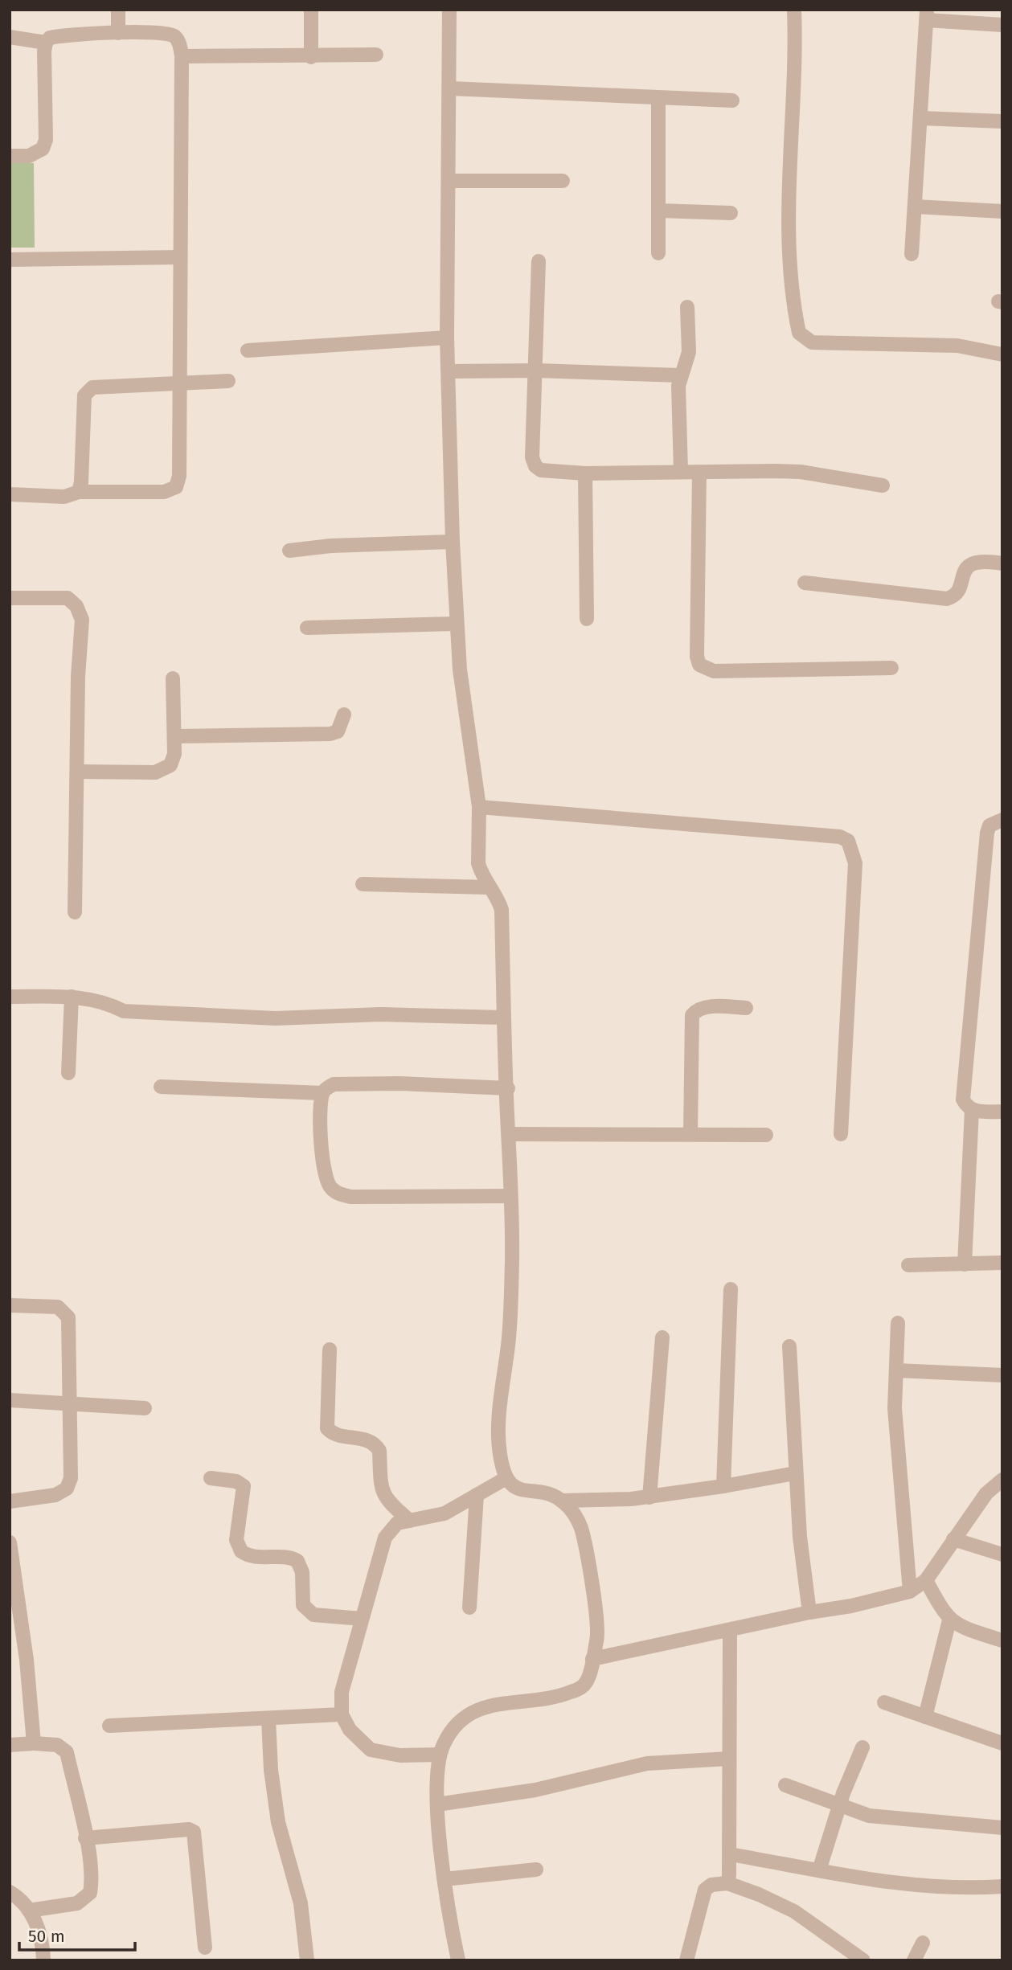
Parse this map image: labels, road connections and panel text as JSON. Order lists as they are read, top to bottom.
{
  "scale_bar": "50 m"
}
